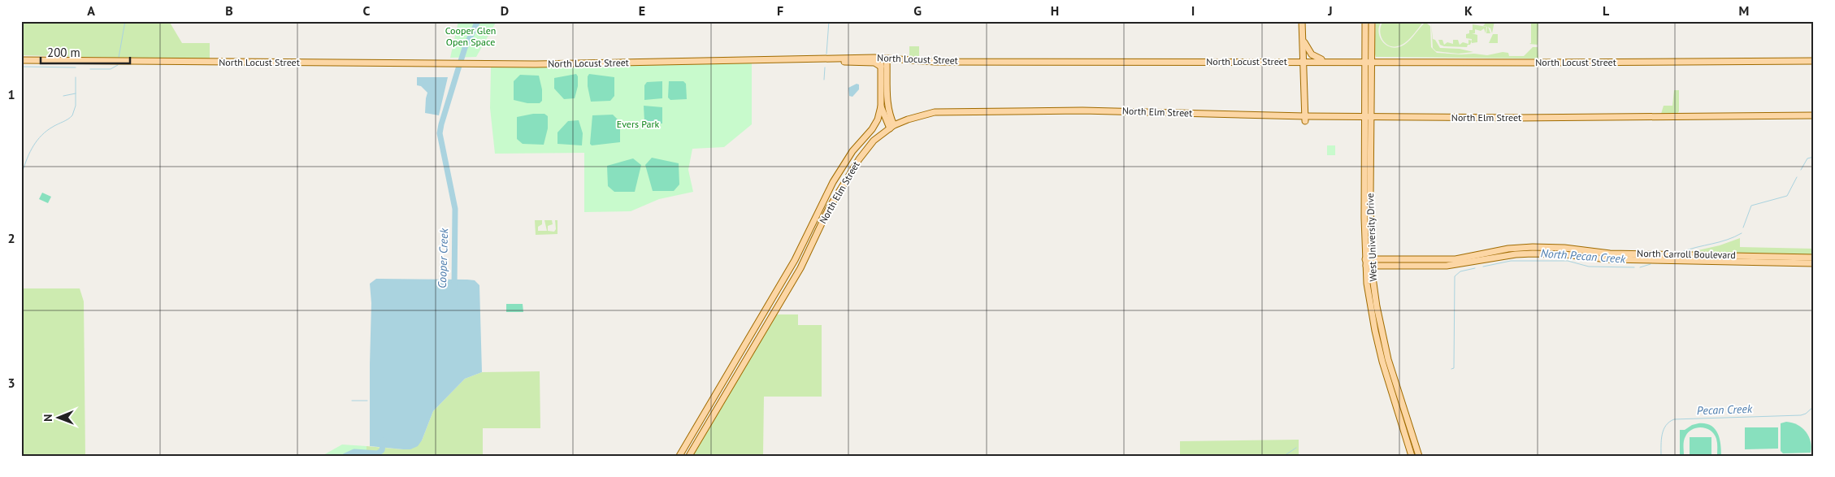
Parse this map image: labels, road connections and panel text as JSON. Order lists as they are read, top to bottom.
{
  "streets": {
    "main road": [
      "North Locust Street",
      "North Elm Street",
      "West University Drive",
      "North Carroll Boulevard"
    ]
  },
  "crossings": [
    ["North Locust Street", "West University Drive"],
    ["North Elm Street", "West University Drive"],
    ["West University Drive", "North Carroll Boulevard"]
  ],
  "water": ["North Pecan Creek", "Cooper Creek", "Pecan Creek"],
  "parks": ["Cooper Glen Open Space", "Evers Park"],
  "scale_bar": "200 m",
  "north": "left",
  "grid": {
    "columns": [
      "A",
      "B",
      "C",
      "D",
      "E",
      "F",
      "G",
      "H",
      "I",
      "J",
      "K",
      "L",
      "M"
    ],
    "rows": ["1", "2", "3"]
  }
}
